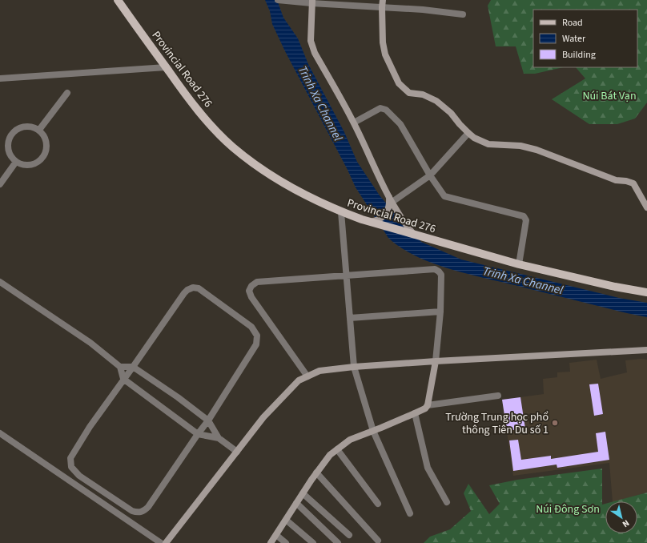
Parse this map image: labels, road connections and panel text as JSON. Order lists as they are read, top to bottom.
{
  "streets": {
    "main road": ["Provincial Road 276"]
  },
  "water": ["Trinh Xa Channel"],
  "parks": ["Núi Bát Vạn", "Núi Đông Sơn"],
  "places": ["Trường Trung học phổ thông Tiên Du số 1"],
  "legend": ["Road", "Water", "Building"],
  "north": "bottom right"
}
